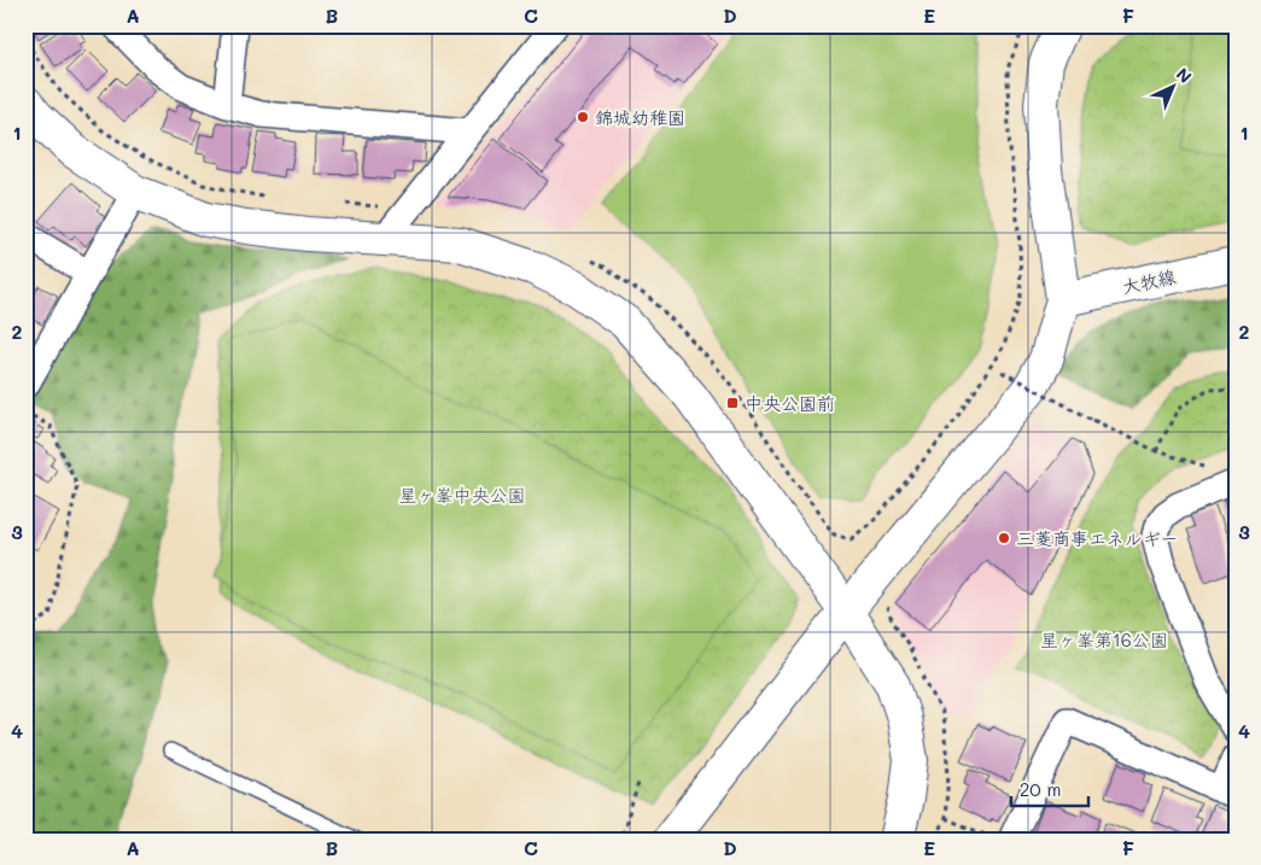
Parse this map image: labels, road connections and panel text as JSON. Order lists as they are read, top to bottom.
{
  "streets": {
    "street": ["大牧線"]
  },
  "parks": ["星ヶ峯中央公園", "星ヶ峯第16公園"],
  "places": {
    "other": ["錦城幼稚園", "三菱商事エネルギー"],
    "transit": ["中央公園前"]
  },
  "scale_bar": "20 m",
  "north": "top right",
  "grid": {
    "columns": [
      "A",
      "B",
      "C",
      "D",
      "E",
      "F"
    ],
    "rows": [
      "1",
      "2",
      "3",
      "4"
    ]
  }
}
